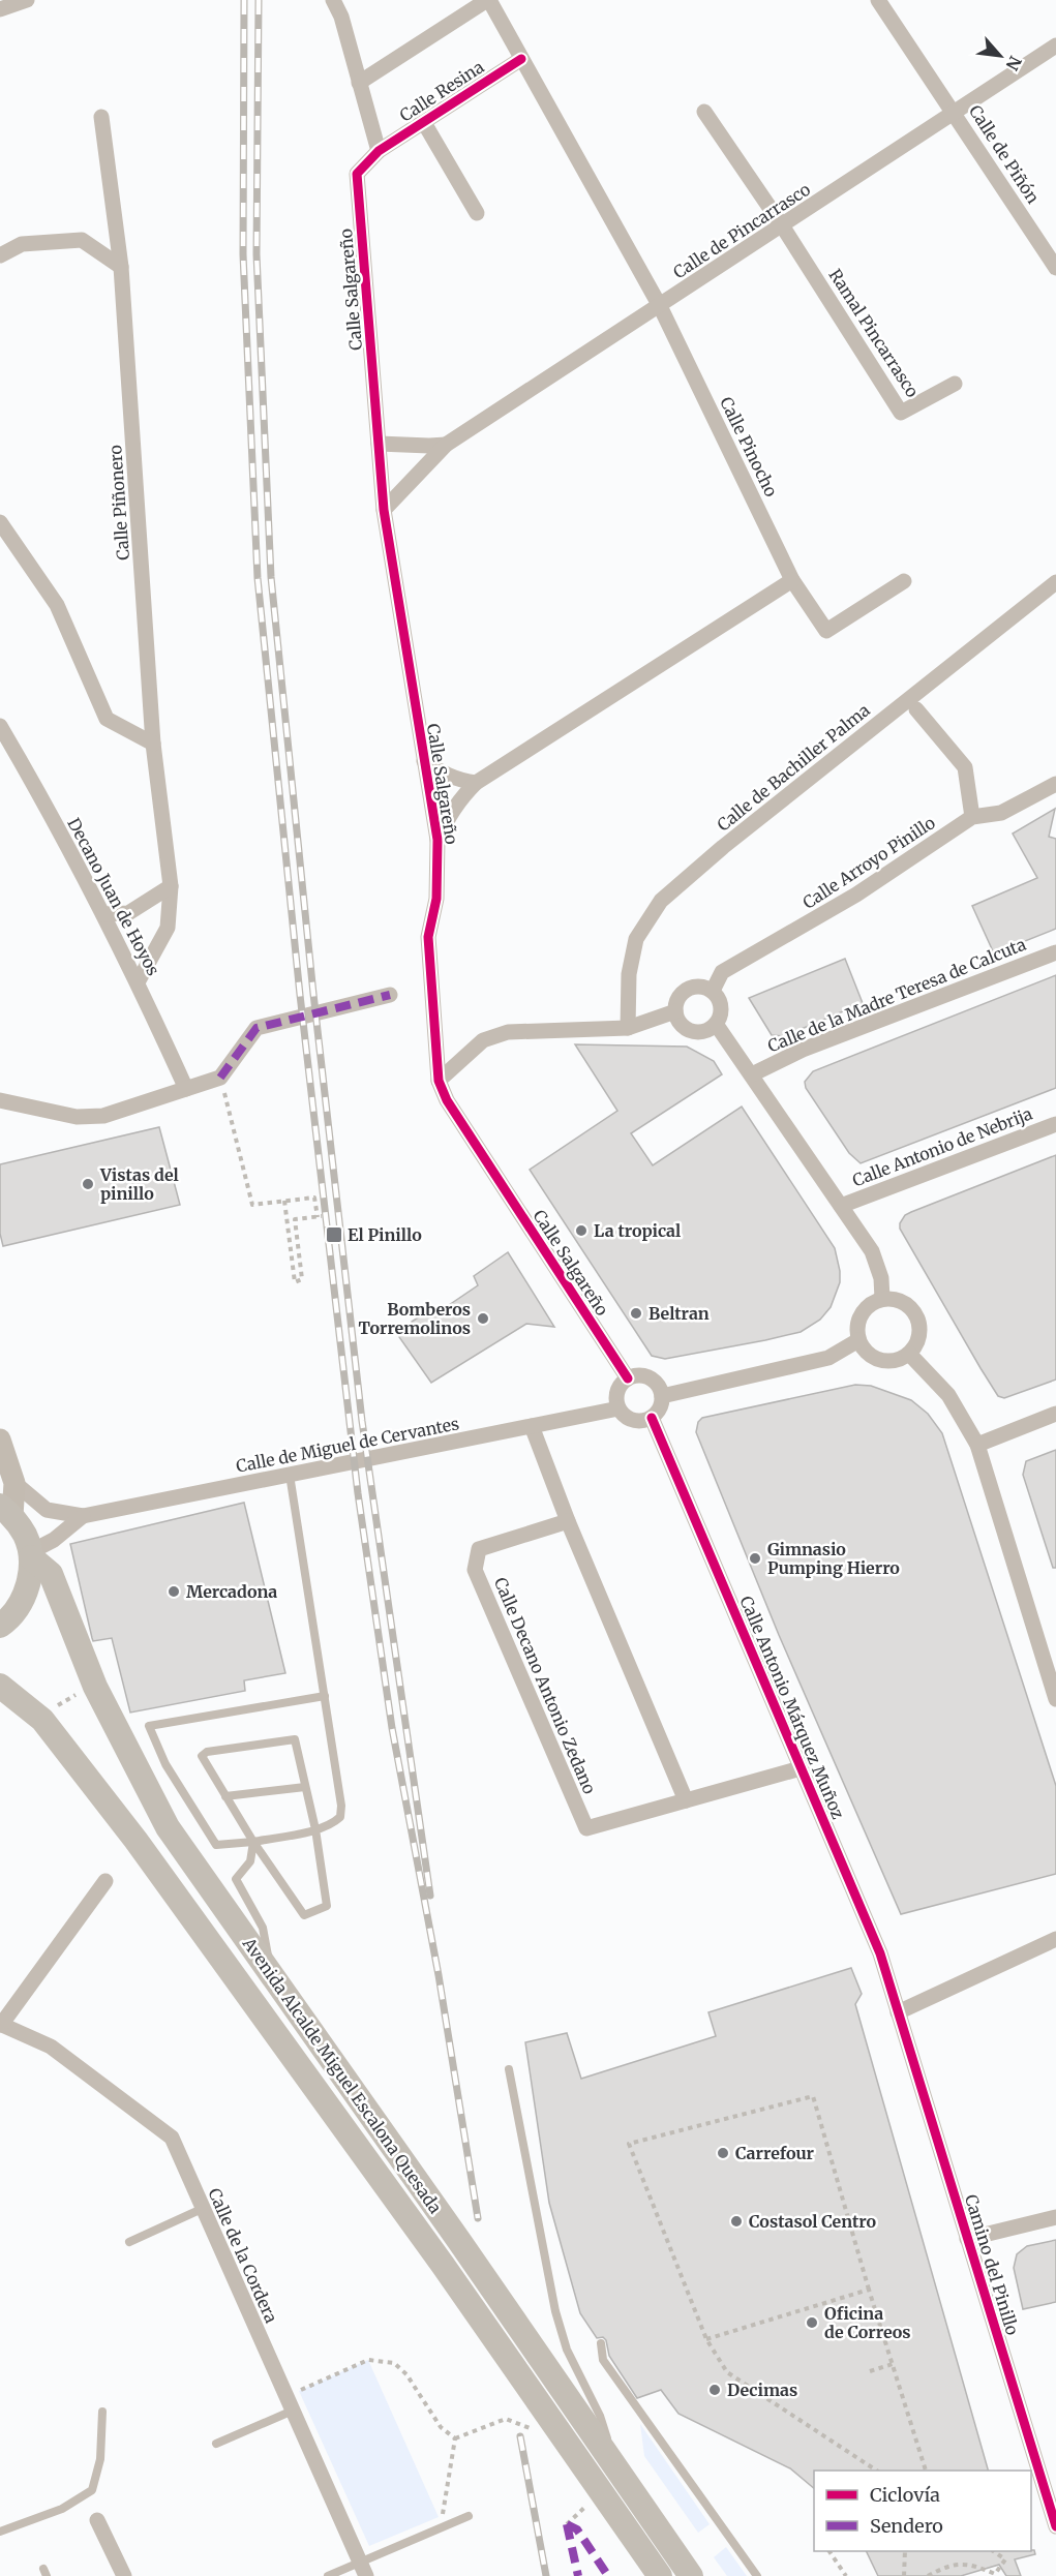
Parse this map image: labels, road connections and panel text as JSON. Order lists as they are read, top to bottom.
{
  "streets": {
    "main road": ["Avenida Alcalde Miguel Escalona Quesada"],
    "street": [
      "Calle Resina",
      "Calle de Piñón",
      "Calle de Pincarrasco",
      "Calle Salgareño",
      "Ramal Pincarrasco",
      "Calle Pinocho",
      "Calle Piñonero",
      "Calle de Bachiller Palma",
      "Calle Arroyo Pinillo",
      "Decano Juan de Hoyos",
      "Calle de la Madre Teresa de Calcuta",
      "Calle Antonio de Nebrija",
      "Calle de Miguel de Cervantes",
      "Calle Decano Antonio Zedano",
      "Calle Antonio Márquez Muñoz",
      "Calle de la Cordera",
      "Camino del Pinillo"
    ]
  },
  "crossings": [
    ["Calle Resina", "Calle Salgareño"],
    ["Calle Resina", "Calle Pinocho"],
    ["Calle de Piñón", "Calle de Pincarrasco"],
    ["Calle de Pincarrasco", "Calle Salgareño"],
    ["Calle de Pincarrasco", "Ramal Pincarrasco"],
    ["Calle de Pincarrasco", "Calle Pinocho"],
    ["Calle Salgareño", "Calle de Miguel de Cervantes"],
    ["Calle Salgareño", "Calle Antonio Márquez Muñoz"],
    ["Calle Piñonero", "Decano Juan de Hoyos"],
    ["Calle de Miguel de Cervantes", "Calle Antonio Márquez Muñoz"],
    ["Calle Decano Antonio Zedano", "Calle Antonio Márquez Muñoz"],
    ["Calle Antonio Márquez Muñoz", "Camino del Pinillo"]
  ],
  "places": {
    "other": [
      "Vistas del pinillo",
      "La tropical",
      "Beltran",
      "Bomberos Torremolinos",
      "Gimnasio Pumping Hierro",
      "Mercadona",
      "Carrefour",
      "Costasol Centro",
      "Oficina de Correos",
      "Decimas"
    ],
    "transit": ["El Pinillo"]
  },
  "legend": ["Ciclovía", "Sendero"],
  "north": "bottom right"
}
